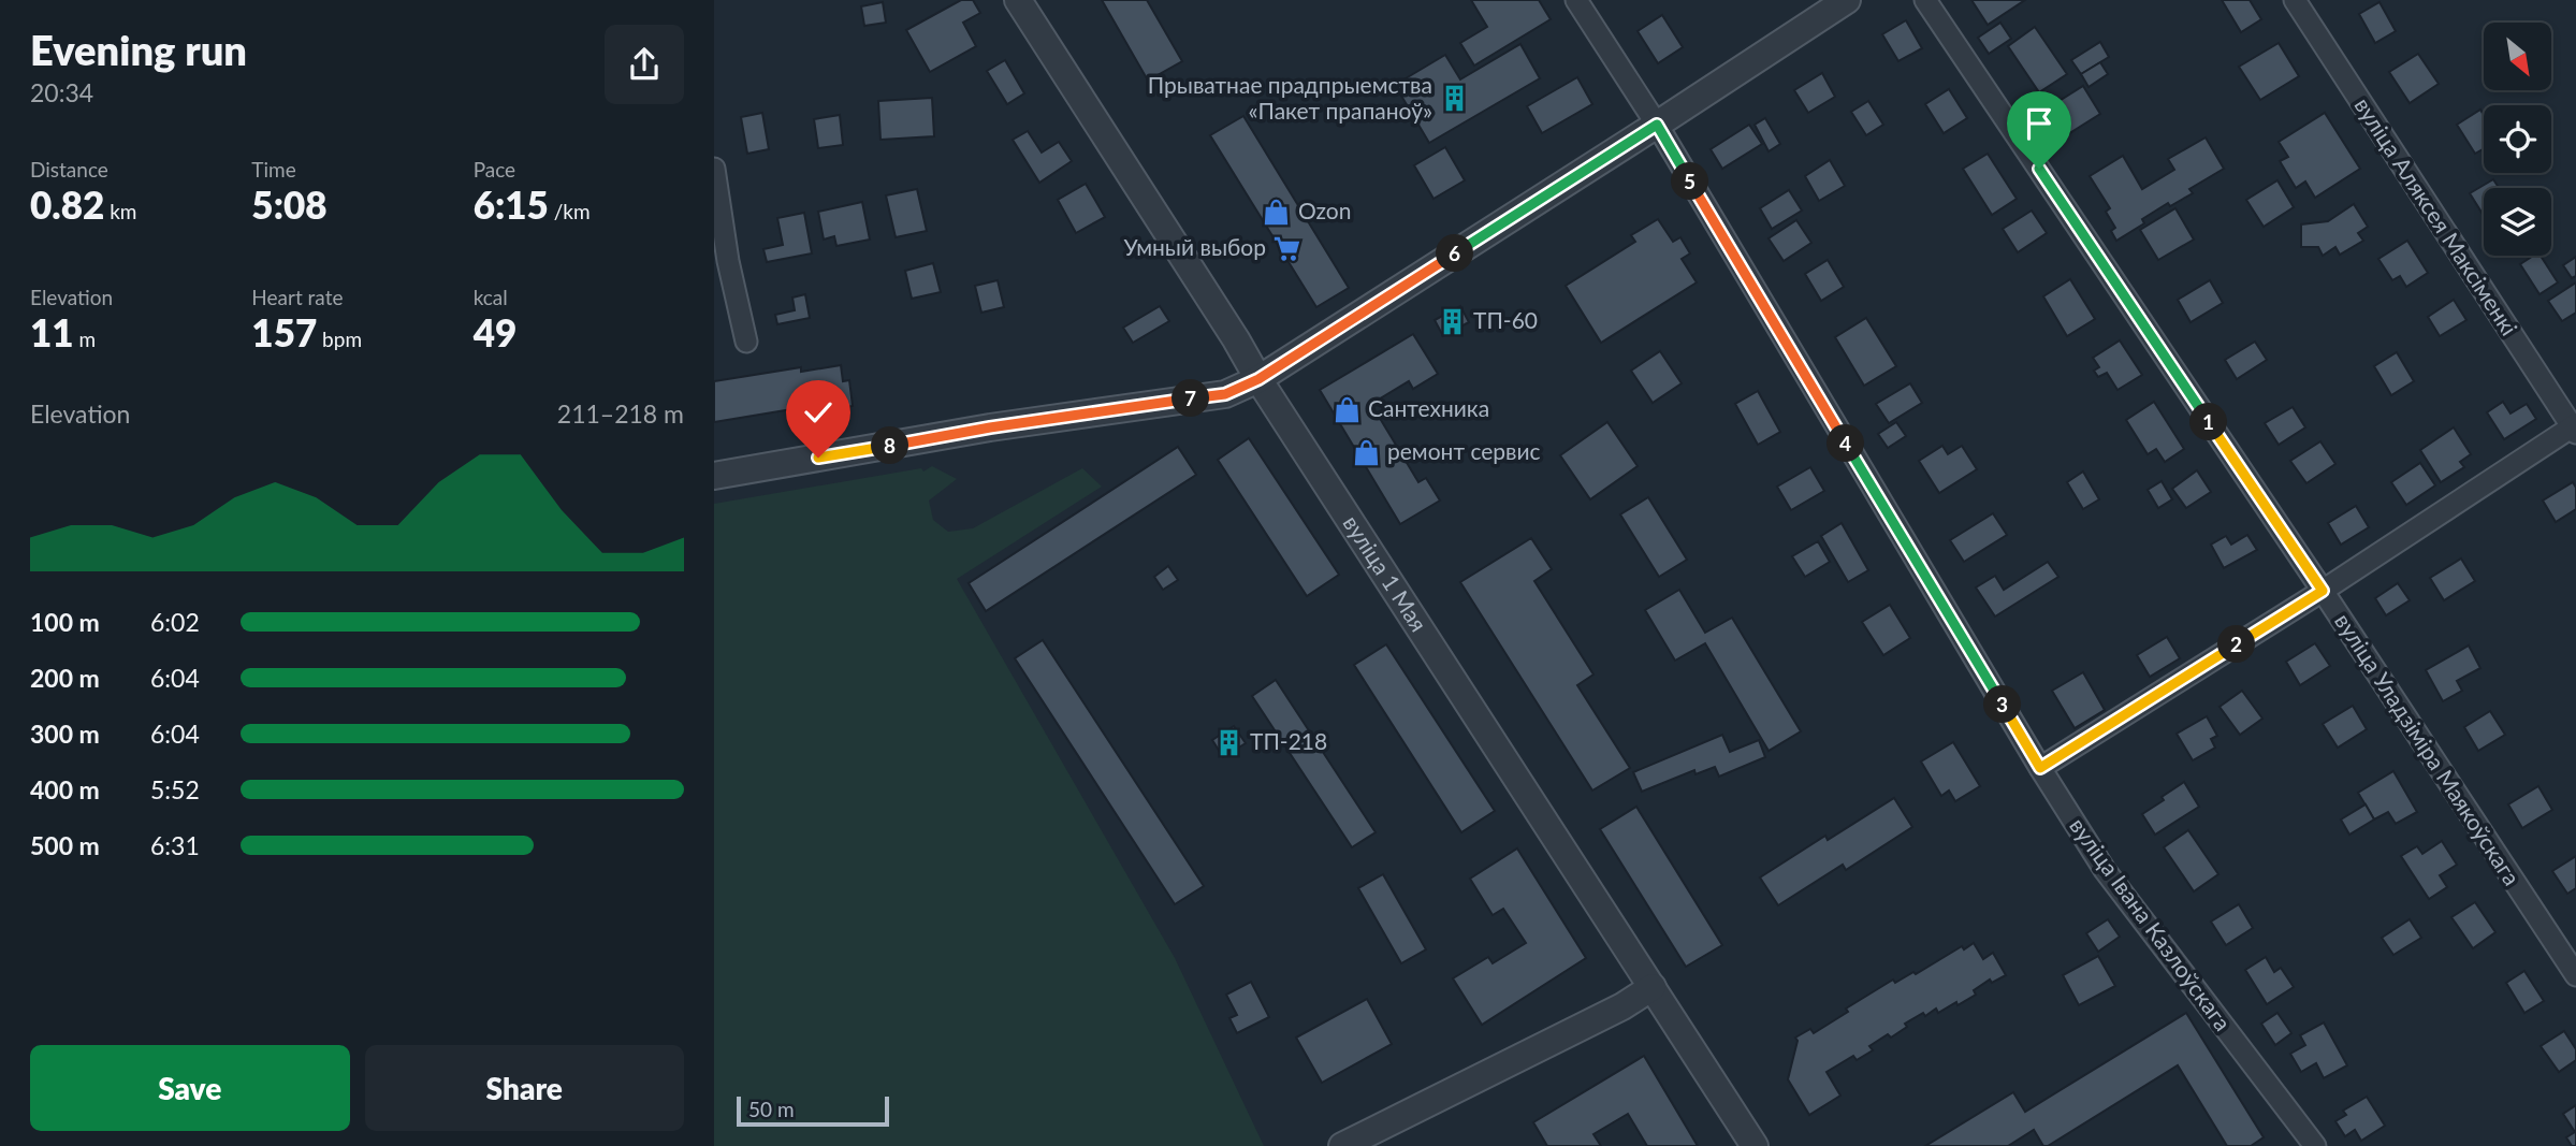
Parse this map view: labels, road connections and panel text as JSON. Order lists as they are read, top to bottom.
{
  "streets": {
    "street": [
      "вуліца Аляксея Максіменкі",
      "вуліца 1 Мая",
      "вуліца Уладзіміра Маякоўскага",
      "вуліца Івана Казлоўскага"
    ]
  },
  "places": {
    "building": ["Прыватнае прадпрыемства «Пакет прапаноў»", "ТП-60", "ТП-218"],
    "shop": ["Ozon", "Сантехника", "ремонт сервис"],
    "supermarket": ["Умный выбор"]
  },
  "scale_bar": "50 m",
  "north": "bottom right",
  "page": {
    "heading": ["Evening run", "20:34"],
    "stats": [
      ["Distance", "0.82 km"],
      ["Time", "5:08"],
      ["Pace", "6:15 /km"],
      ["Elevation", "11 m"],
      ["Heart rate", "157 bpm"],
      ["kcal", "49"]
    ],
    "pins": [
      "5",
      "6",
      "7",
      "1",
      "4",
      "8",
      "2",
      "3"
    ],
    "chart": ["Elevation", "211–218 m"],
    "list": [
      {
        "name": "100 m",
        "note": "6:02"
      },
      {
        "name": "200 m",
        "note": "6:04"
      },
      {
        "name": "300 m",
        "note": "6:04"
      },
      {
        "name": "400 m",
        "note": "5:52"
      },
      {
        "name": "500 m",
        "note": "6:31"
      }
    ],
    "buttons": ["Save", "Share"],
    "scale": "50 m"
  }
}
